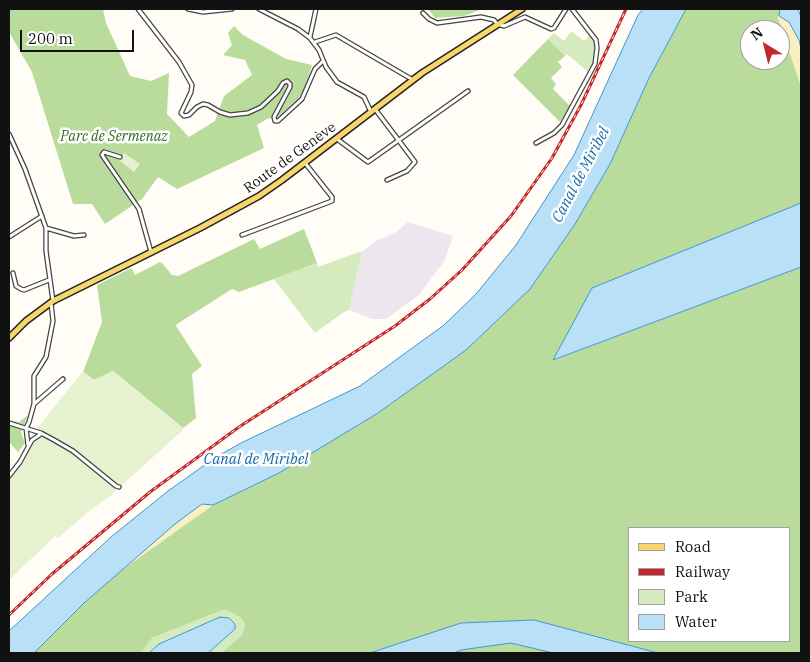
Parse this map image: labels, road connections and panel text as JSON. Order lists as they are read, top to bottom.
{
  "streets": {
    "main road": ["Route de Genève"]
  },
  "water": ["Canal de Miribel"],
  "parks": ["Parc de Sermenaz"],
  "legend": [
    "Road",
    "Railway",
    "Park",
    "Water"
  ],
  "scale_bar": "200 m",
  "north": "top left"
}
